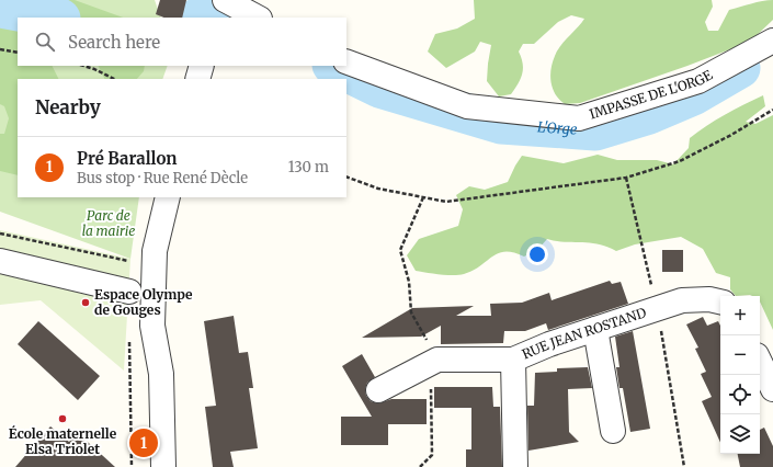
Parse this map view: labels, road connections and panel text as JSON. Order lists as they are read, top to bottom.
{
  "streets": {
    "street": ["IMPASSE DE L'ORGE", "RUE JEAN ROSTAND"]
  },
  "water": ["L'Orge"],
  "parks": ["Parc de la mairie"],
  "places": ["Espace Olympe de Gouges", "École maternelle Elsa Triolet"],
  "page": {
    "search": "Search here",
    "heading": "Nearby",
    "list": [
      {
        "mark": "1",
        "name": "Pré Barallon",
        "note": "Bus stop · Rue René Dècle",
        "value": "130 m"
      }
    ],
    "map_buttons": ["+", "−"],
    "pins": "1"
  }
}
